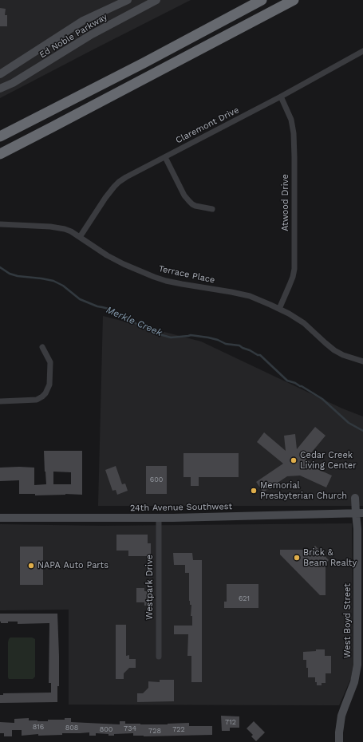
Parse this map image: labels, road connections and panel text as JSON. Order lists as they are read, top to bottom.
{
  "streets": {
    "main road": ["Ed Noble Parkway", "24th Avenue Southwest", "West Boyd Street"],
    "street": [
      "Claremont Drive",
      "Atwood Drive",
      "Terrace Place",
      "Westpark Drive"
    ]
  },
  "crossings": [
    ["Claremont Drive", "Atwood Drive"],
    ["Claremont Drive", "Terrace Place"],
    ["Atwood Drive", "Terrace Place"],
    ["24th Avenue Southwest", "Westpark Drive"],
    ["24th Avenue Southwest", "West Boyd Street"]
  ],
  "water": ["Merkle Creek"],
  "places": [
    "Cedar Creek Living Center",
    "Memorial Presbyterian Church",
    "Brick & Beam Realty",
    "NAPA Auto Parts"
  ],
  "house_numbers": [
    "600",
    "621",
    "712",
    "816",
    "808",
    "734",
    "800",
    "722",
    "728"
  ]
}
